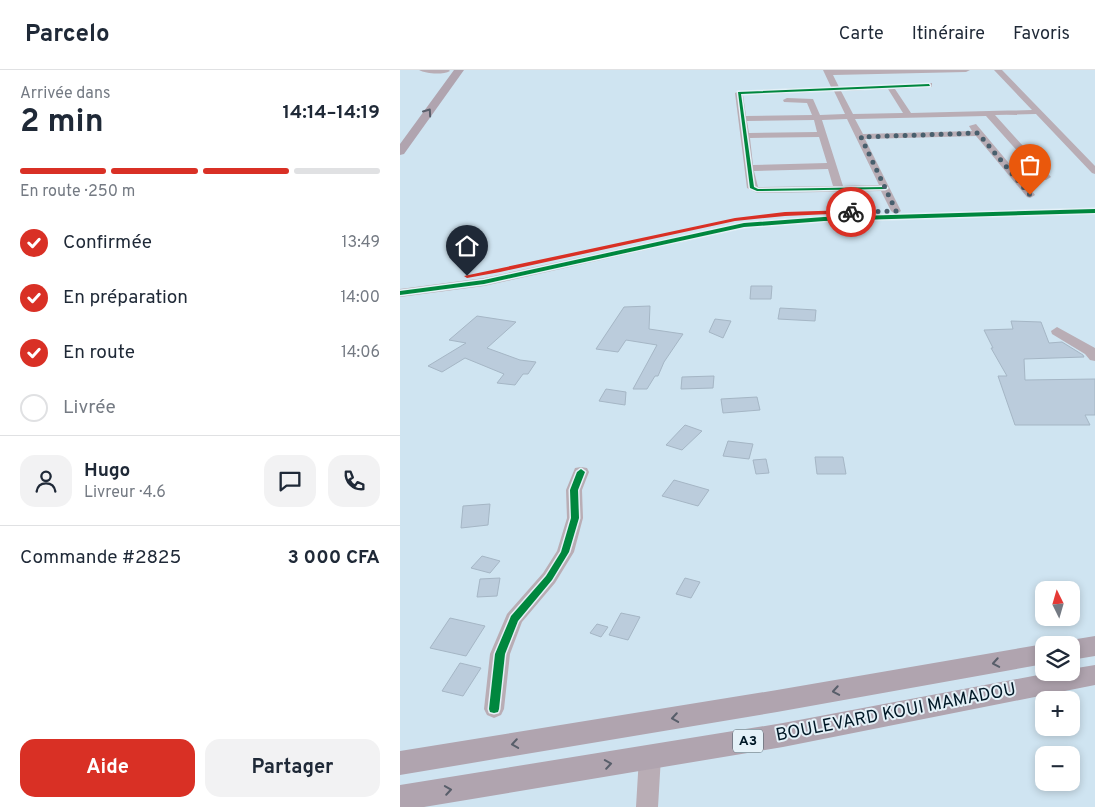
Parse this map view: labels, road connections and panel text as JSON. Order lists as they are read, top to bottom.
{
  "streets": {
    "main road": ["BOULEVARD KOUI MAMADOU", "A3"]
  },
  "north": "top",
  "page": {
    "header": "Parcelo",
    "nav": ["Carte", "Itinéraire", "Favoris"],
    "heading": ["2 min", "Arrivée dans", "14:14–14:19"],
    "panel": [
      "Hugo",
      "Livreur · 4.6",
      "Commande #2825",
      "3 000 CFA"
    ],
    "bar": "En route · 250 m",
    "list": [
      ["Confirmée", "13:49"],
      ["En préparation", "14:00"],
      ["En route", "14:06"],
      "Livrée"
    ],
    "map_buttons": ["+", "−"],
    "buttons": ["Aide", "Partager"]
  }
}
